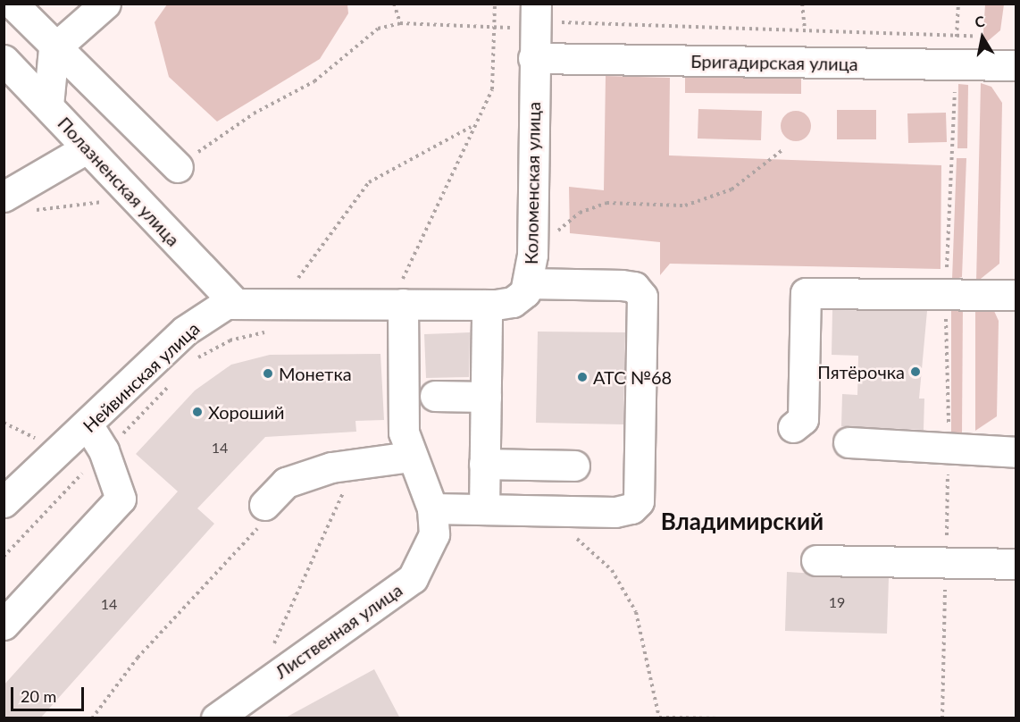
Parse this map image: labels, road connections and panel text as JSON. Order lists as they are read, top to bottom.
{
  "streets": {
    "street": [
      "Бригадирская улица",
      "Полазненская улица",
      "Коломенская улица",
      "Нейвинская улица",
      "Лиственная улица"
    ]
  },
  "crossings": [
    ["Бригадирская улица", "Коломенская улица"],
    ["Полазненская улица", "Нейвинская улица"],
    ["Коломенская улица", "Нейвинская улица"],
    ["Коломенская улица", "Лиственная улица"],
    ["Нейвинская улица", "Лиственная улица"]
  ],
  "districts": ["Владимирский"],
  "places": [
    "Пятёрочка",
    "Монетка",
    "АТС №68",
    "Хороший"
  ],
  "house_numbers": ["14", "19", "14"],
  "scale_bar": "20 m",
  "north": "top"
}
